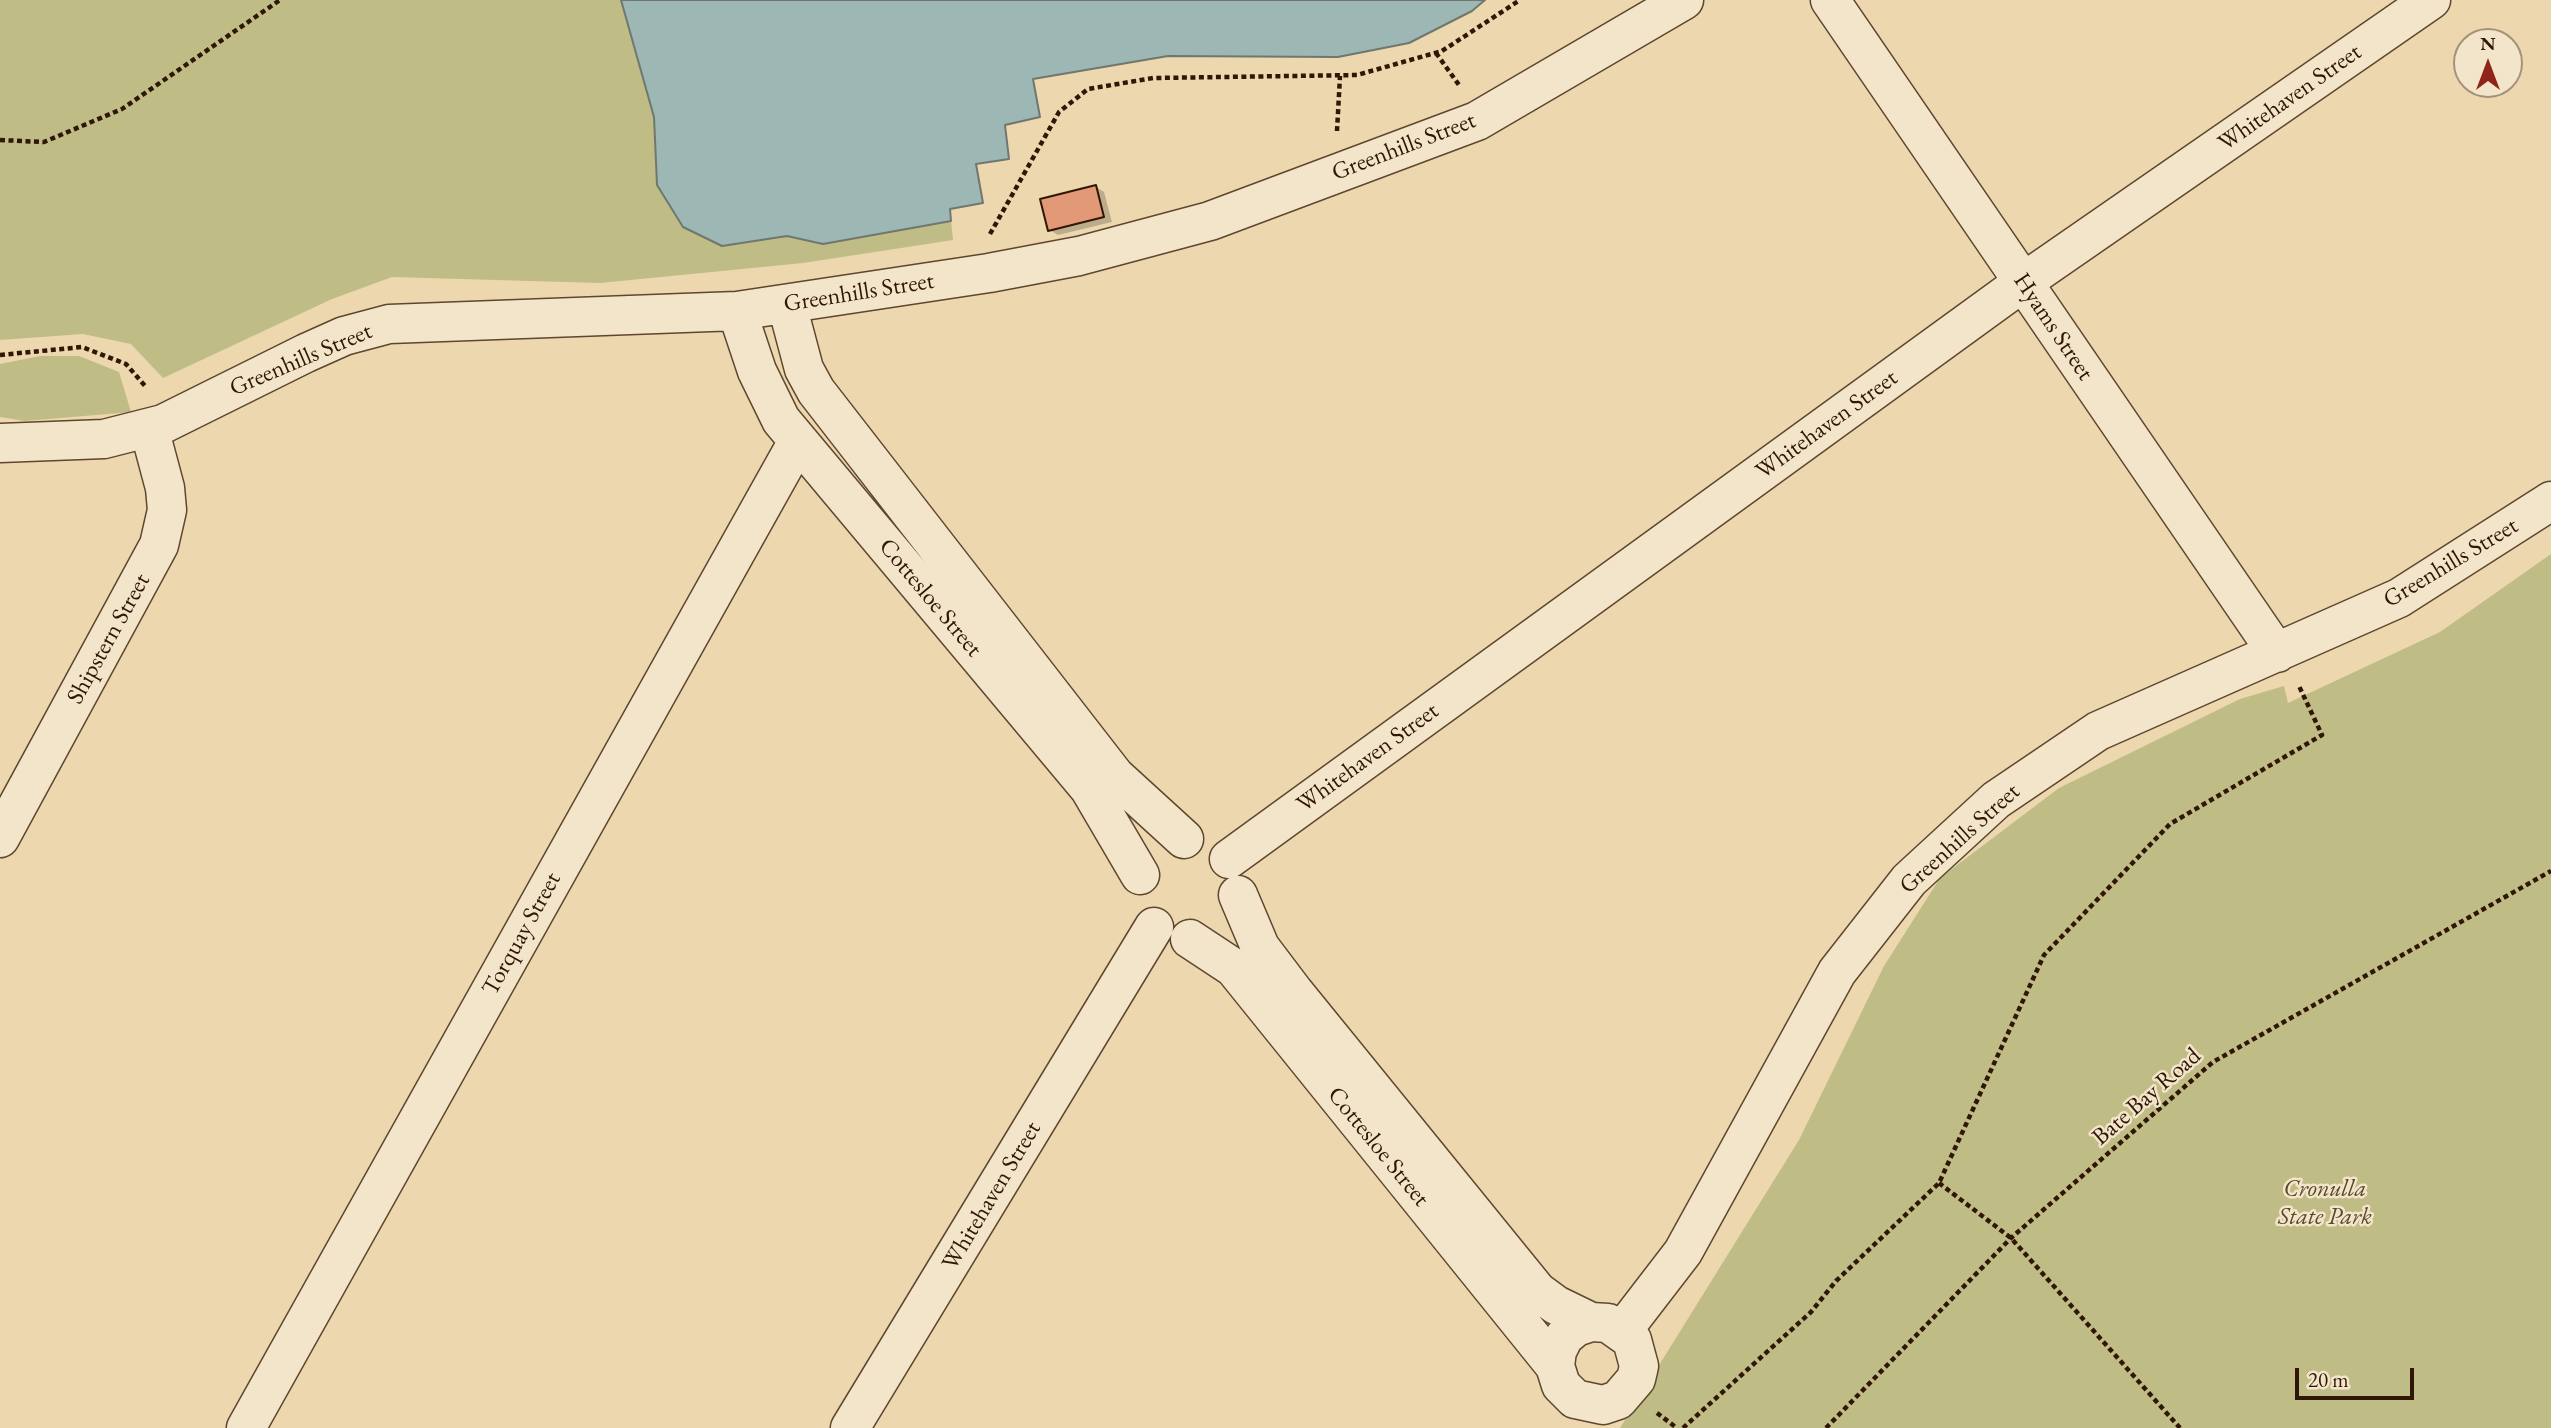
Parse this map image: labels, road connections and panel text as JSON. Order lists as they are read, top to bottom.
{
  "streets": {
    "street": [
      "Whitehaven Street",
      "Greenhills Street",
      "Hyams Street",
      "Cottesloe Street",
      "Shipstern Street",
      "Torquay Street"
    ],
    "path": ["Bate Bay Road"]
  },
  "crossings": [
    ["Whitehaven Street", "Hyams Street"],
    ["Whitehaven Street", "Cottesloe Street"],
    ["Greenhills Street", "Hyams Street"],
    ["Greenhills Street", "Cottesloe Street"],
    ["Greenhills Street", "Shipstern Street"],
    ["Cottesloe Street", "Torquay Street"]
  ],
  "parks": ["Cronulla State Park"],
  "scale_bar": "20 m",
  "north": "top"
}
